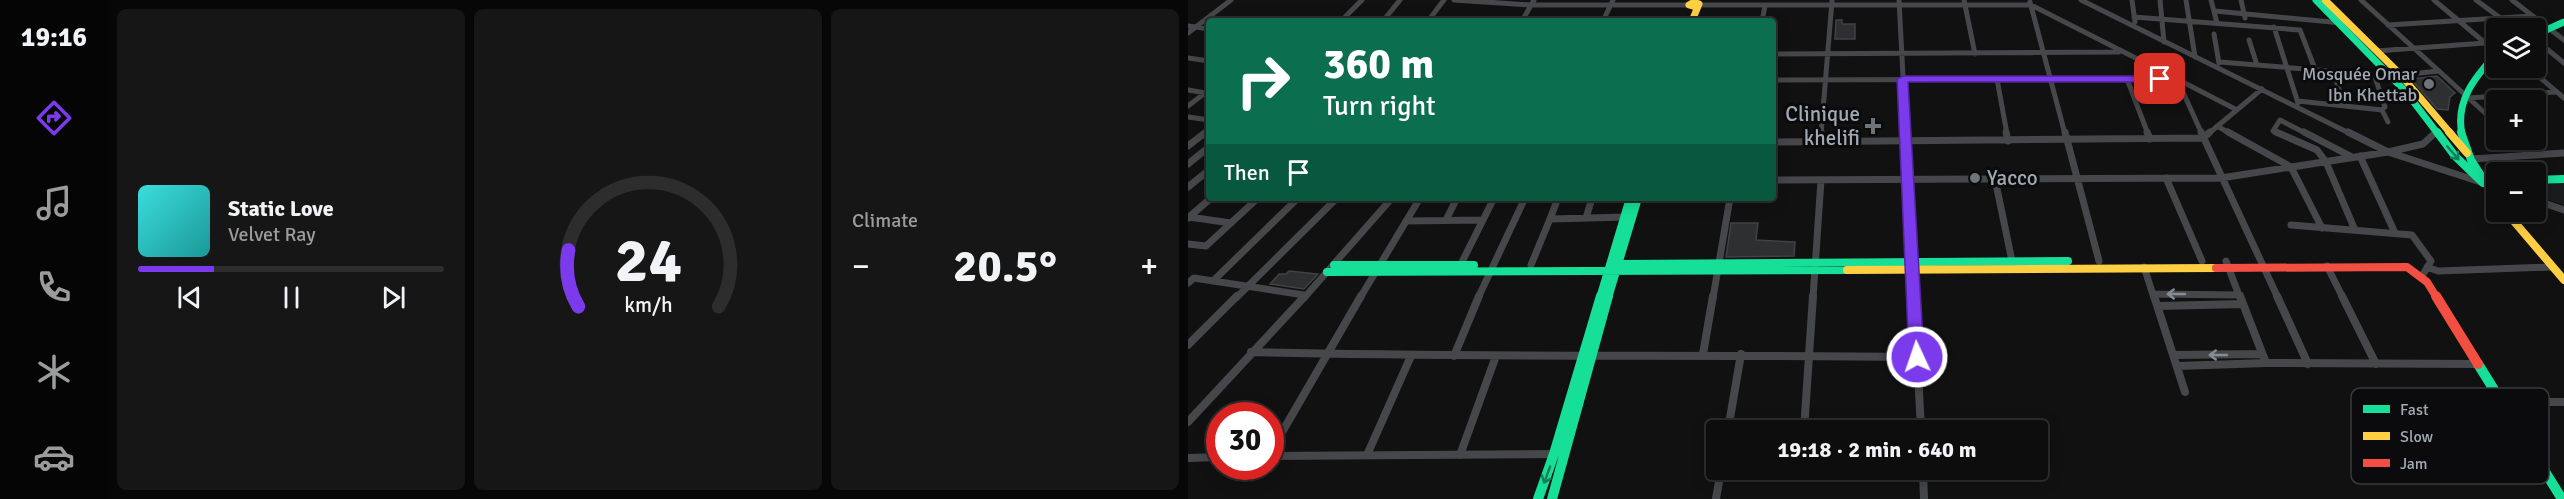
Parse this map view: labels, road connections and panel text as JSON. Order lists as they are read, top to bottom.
{
  "places": {
    "other": ["Mosquée Omar Ibn Khettab", "Yacco"],
    "health": ["Clinique khelifi"]
  },
  "legend": ["Fast", "Slow", "Jam"],
  "page": {
    "tabs": "19:16",
    "tile": "Climate",
    "map_buttons": ["+", "−"],
    "turn": ["360 m", "Turn right"],
    "then": "Then",
    "song": ["Static Love", "Velvet Ray"],
    "heat": ["−", "20.5°", "+"],
    "limit": "30",
    "trip": "19:18 · 2 min · 640 m",
    "gauge": ["24", "km/h"]
  }
}
